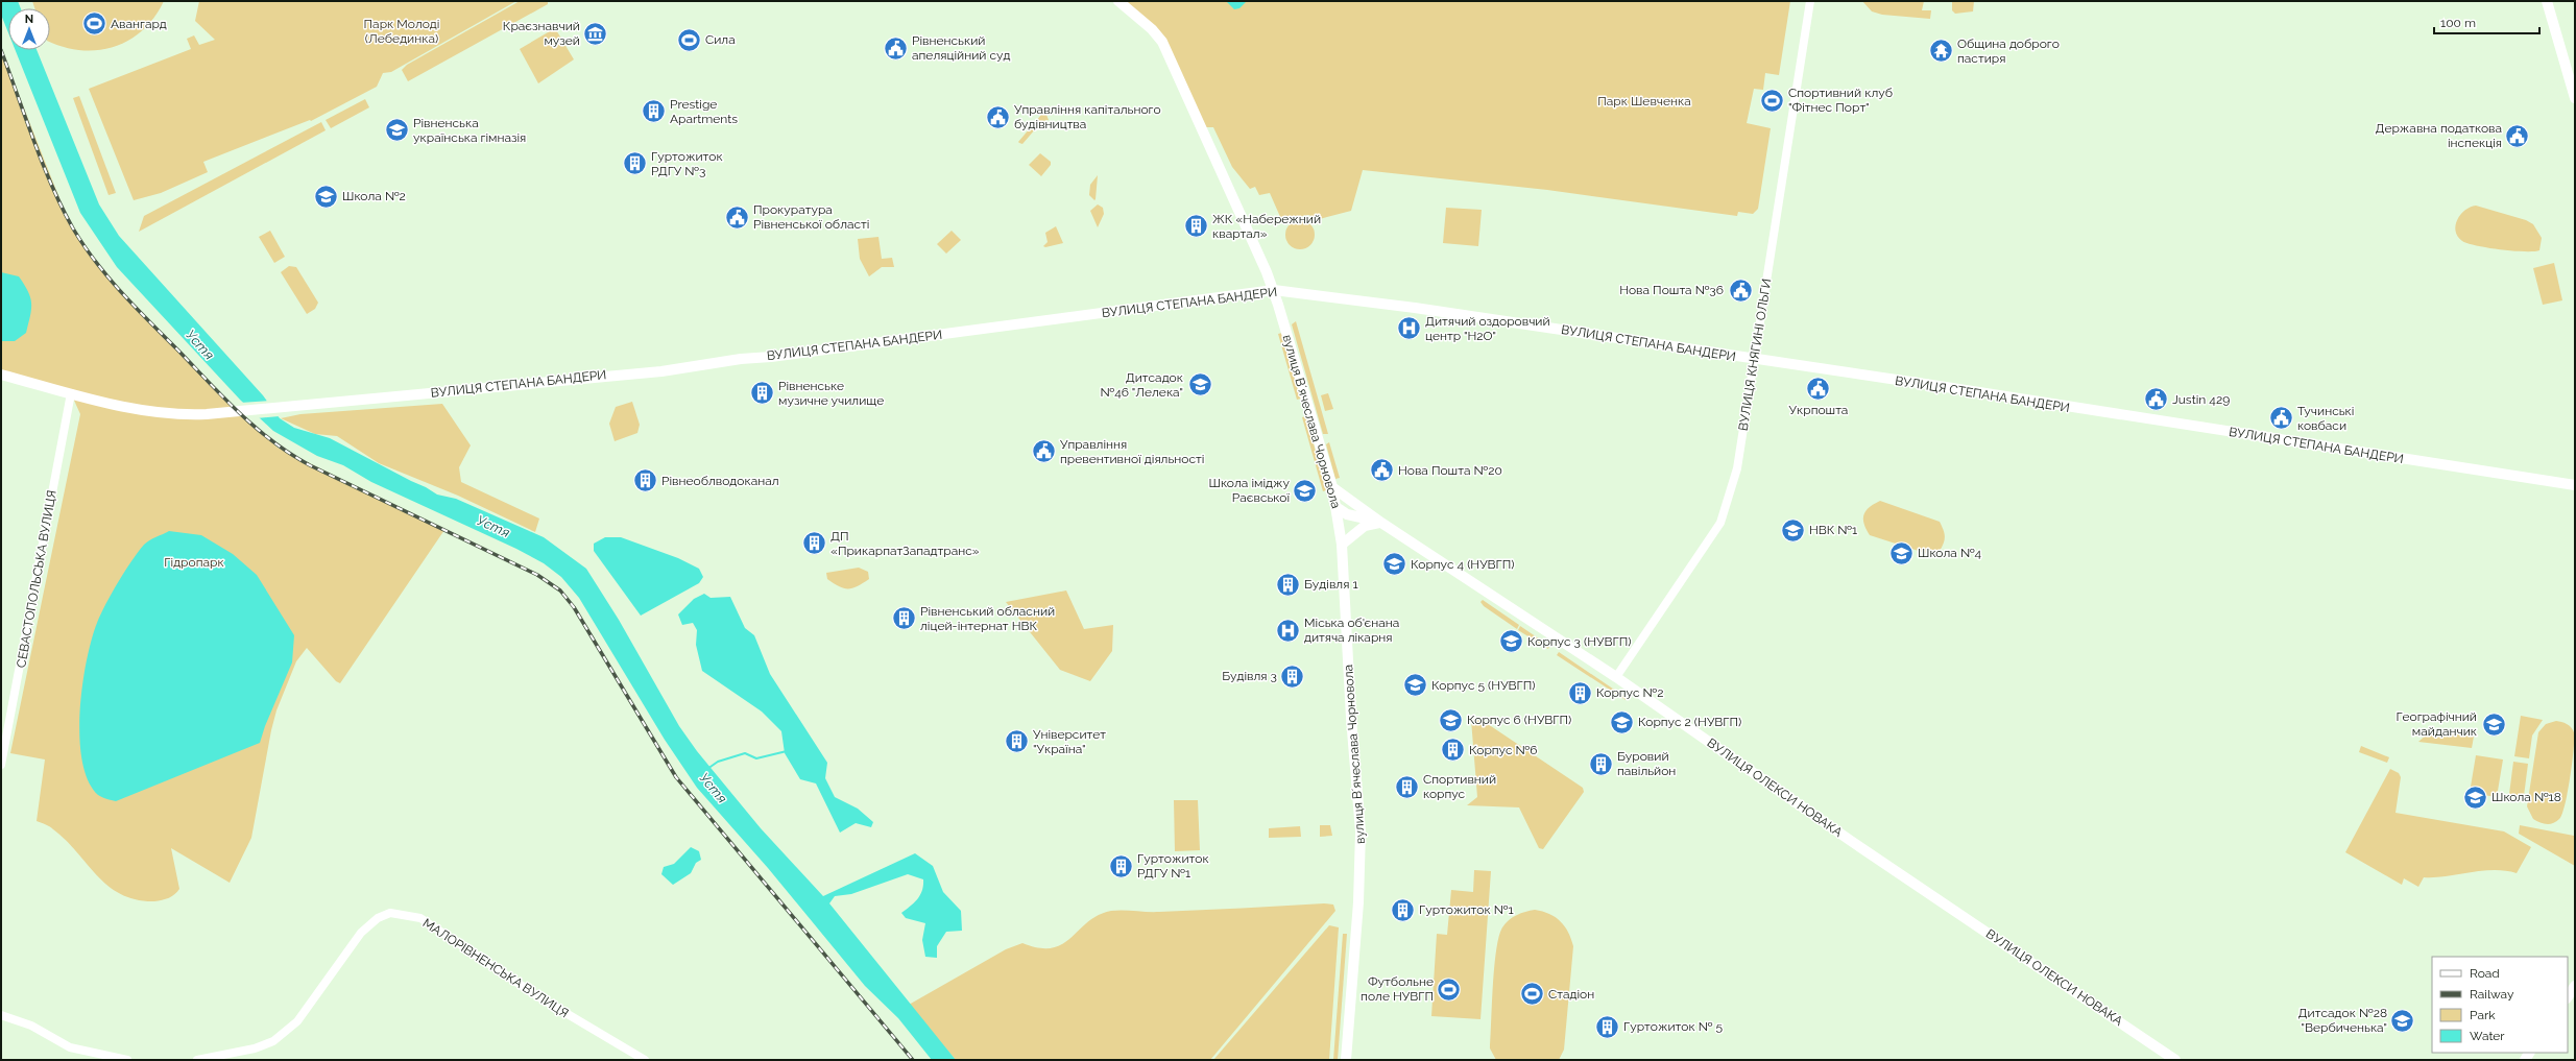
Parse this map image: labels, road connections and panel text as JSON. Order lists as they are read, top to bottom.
{
  "streets": {
    "main road": ["ВУЛИЦЯ СТЕПАНА БАНДЕРИ", "вулиця Вʼячеслава Чорновола", "ВУЛИЦЯ ОЛЕКСИ НОВАКА"],
    "street": ["ВУЛИЦЯ КНЯГИНІ ОЛЬГИ", "СЕВАСТОПОЛЬСЬКА ВУЛИЦЯ", "МАЛОРІВНЕНСЬКА ВУЛИЦЯ"]
  },
  "crossings": [
    ["ВУЛИЦЯ СТЕПАНА БАНДЕРИ", "ВУЛИЦЯ КНЯГИНІ ОЛЬГИ"],
    ["ВУЛИЦЯ СТЕПАНА БАНДЕРИ", "вулиця Вʼячеслава Чорновола"],
    ["ВУЛИЦЯ СТЕПАНА БАНДЕРИ", "СЕВАСТОПОЛЬСЬКА ВУЛИЦЯ"],
    ["ВУЛИЦЯ КНЯГИНІ ОЛЬГИ", "ВУЛИЦЯ ОЛЕКСИ НОВАКА"],
    ["вулиця Вʼячеслава Чорновола", "ВУЛИЦЯ ОЛЕКСИ НОВАКА"]
  ],
  "water": ["Устя"],
  "parks": ["Парк Молоді (Лебединка)", "Парк Шевченка", "Гідропарк"],
  "places": {
    "sports": [
      "Авангард",
      "Сила",
      "Спортивний клуб \"Фітнес Порт\"",
      "Футбольне поле НУВГП",
      "Стадіон"
    ],
    "museum": ["Краєзнавчий музей"],
    "public building": [
      "Рівненський апеляційний суд",
      "Управління капітального будівництва",
      "Державна податкова інспекція",
      "Прокуратура Рівненської області",
      "Нова Пошта №36",
      "Укрпошта",
      "Justin 429",
      "Тучинські ковбаси",
      "Управління превентивної діяльності",
      "Нова Пошта №20"
    ],
    "temple": ["Община доброго пастиря"],
    "building": [
      "Prestige Apartments",
      "Гуртожиток РДГУ №3",
      "ЖК «Набережний квартал»",
      "Рівненське музичне училище",
      "Рівнеоблводоканал",
      "ДП «ПрикарпатЗападтранс»",
      "Будівля 1",
      "Рівненський обласний ліцей-інтернат НВК",
      "Будівля 3",
      "Корпус №2",
      "Університет \"Україна\"",
      "Корпус №6",
      "Буровий павільйон",
      "Спортивний корпус",
      "Гуртожиток РДГУ №1",
      "Гуртожиток №1",
      "Гуртожиток № 5"
    ],
    "school or university": [
      "Рівненська українська гімназія",
      "Школа №2",
      "Дитсадок №46 \"Лелека\"",
      "Школа іміджу Раєвської",
      "НВК №1",
      "Школа №4",
      "Корпус 4 (НУВГП)",
      "Корпус 3 (НУВГП)",
      "Корпус 5 (НУВГП)",
      "Корпус 6 (НУВГП)",
      "Корпус 2 (НУВГП)",
      "Географічний майданчик",
      "Школа №18",
      "Дитсадок №28 \"Вербиченька\""
    ],
    "hospital": ["Дитячий оздоровчий центр \"H2O\"", "Міська об'єнана дитяча лікарня"]
  },
  "legend": [
    "Road",
    "Railway",
    "Park",
    "Water"
  ],
  "scale_bar": "100 m",
  "north": "top"
}
